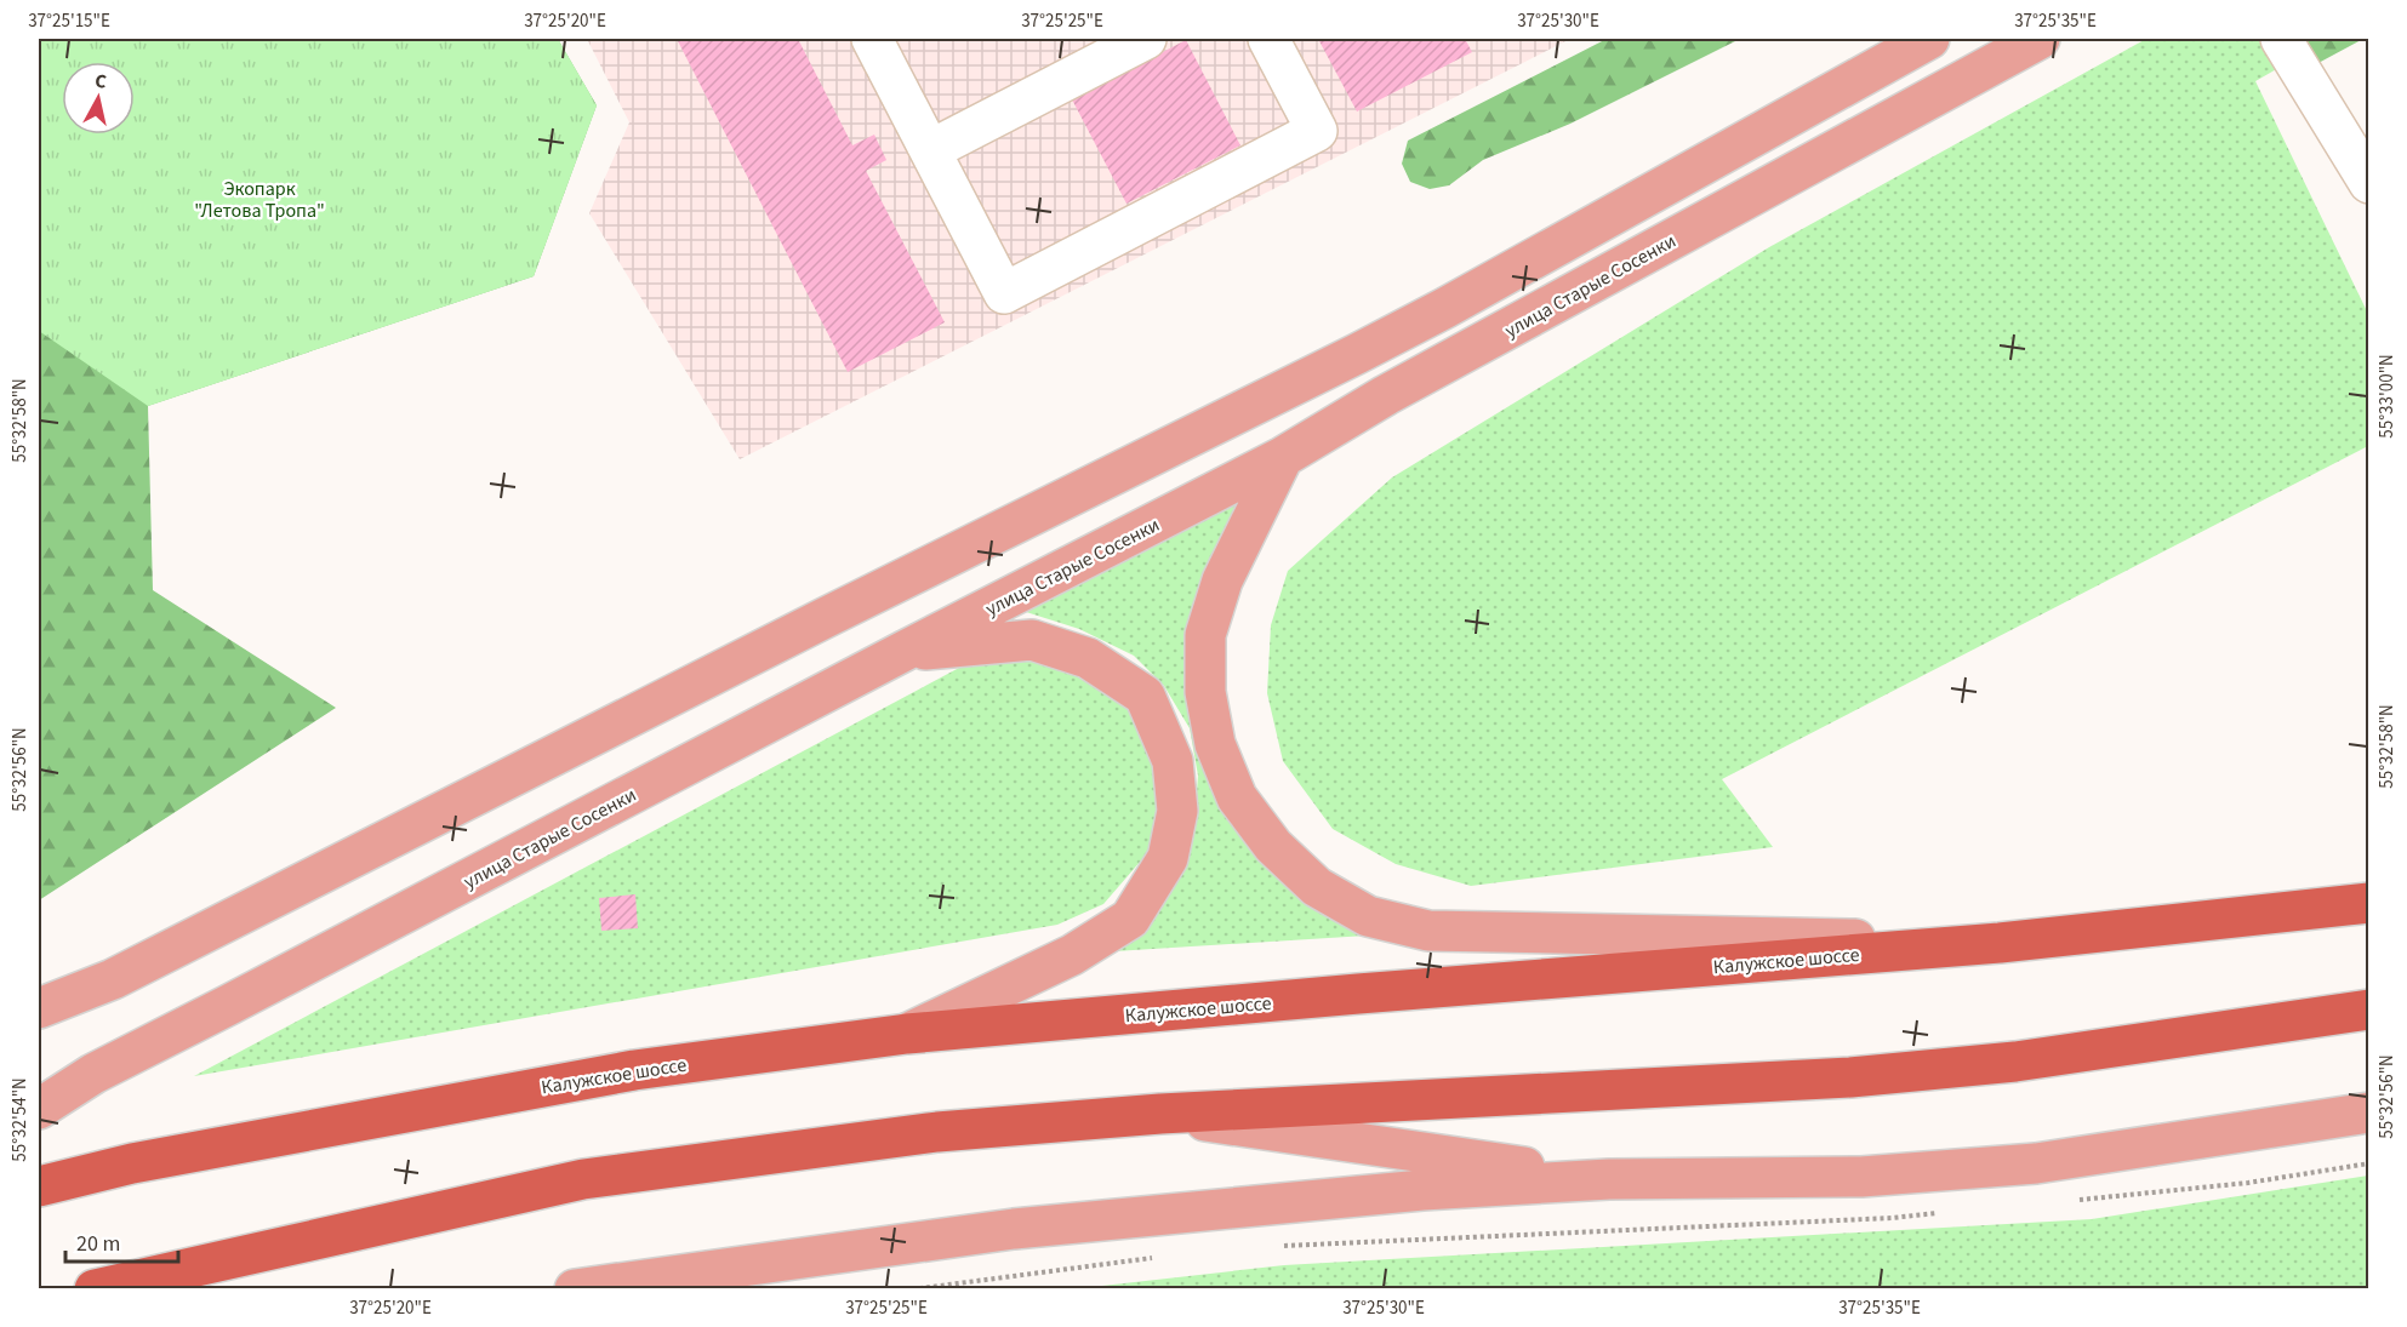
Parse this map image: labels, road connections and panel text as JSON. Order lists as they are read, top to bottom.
{
  "streets": {
    "highway": ["Калужское шоссе"],
    "main road": ["улица Старые Сосенки"]
  },
  "parks": ["Экопарк \"Летова Тропа\""],
  "scale_bar": "20 m",
  "north": "top",
  "coordinates": [
    "37°25'15\"E",
    "37°25'20\"E",
    "37°25'25\"E",
    "37°25'30\"E",
    "37°25'35\"E",
    "55°33'00\"N",
    "55°32'58\"N",
    "55°32'56\"N",
    "55°32'54\"N"
  ]
}
